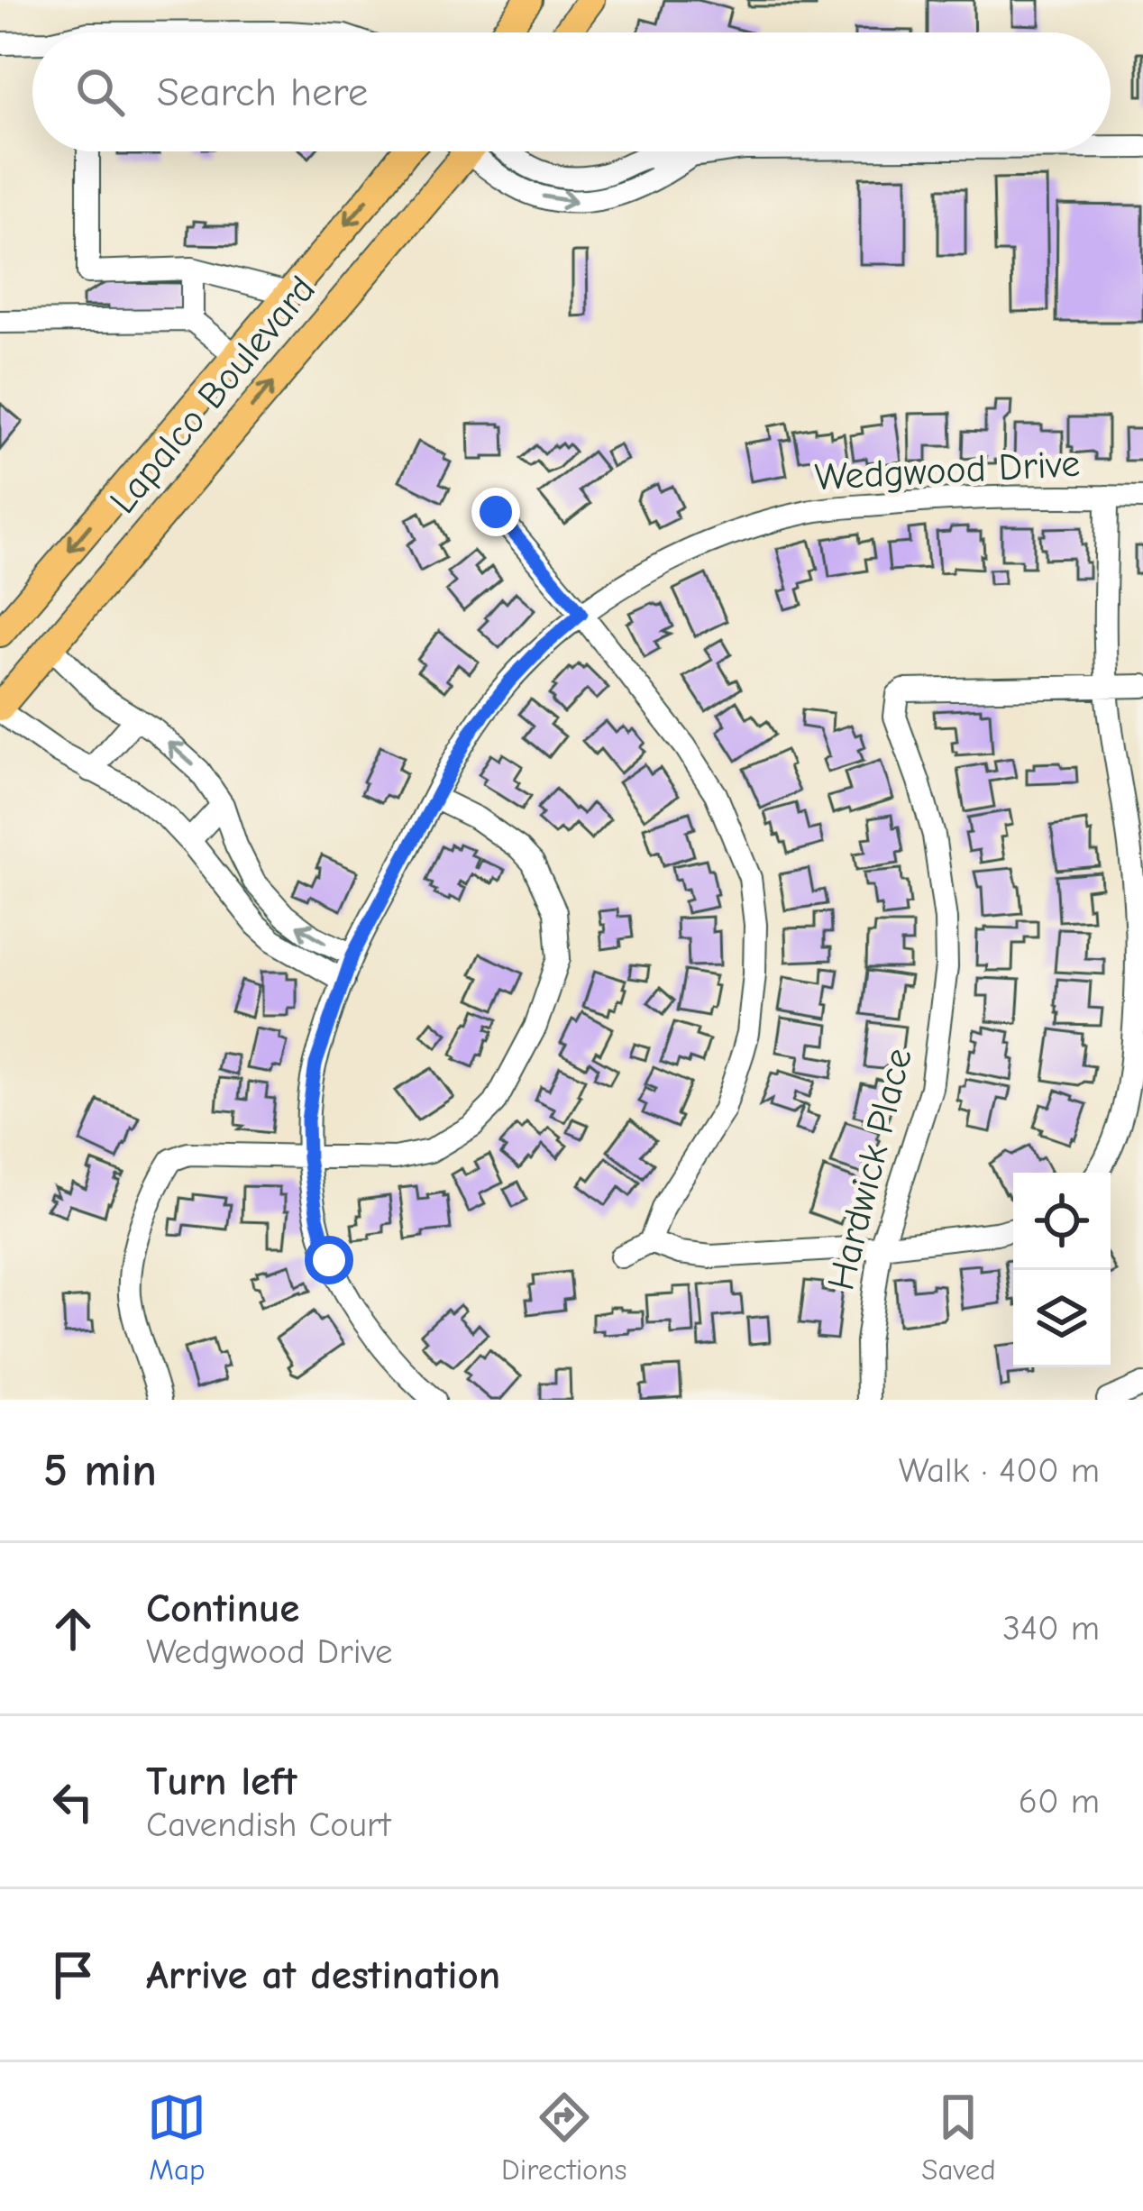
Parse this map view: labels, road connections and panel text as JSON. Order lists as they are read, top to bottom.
{
  "streets": {
    "main road": ["Lapalco Boulevard"],
    "street": ["Wedgwood Drive", "Hardwick Place"]
  },
  "page": {
    "search": "Search here",
    "heading": ["5 min", "Walk · 400 m"],
    "list": [
      ["Continue", "Wedgwood Drive", "340 m"],
      ["Turn left", "Cavendish Court", "60 m"],
      "Arrive at destination"
    ],
    "nav": ["Map", "Directions", "Saved"]
  }
}
